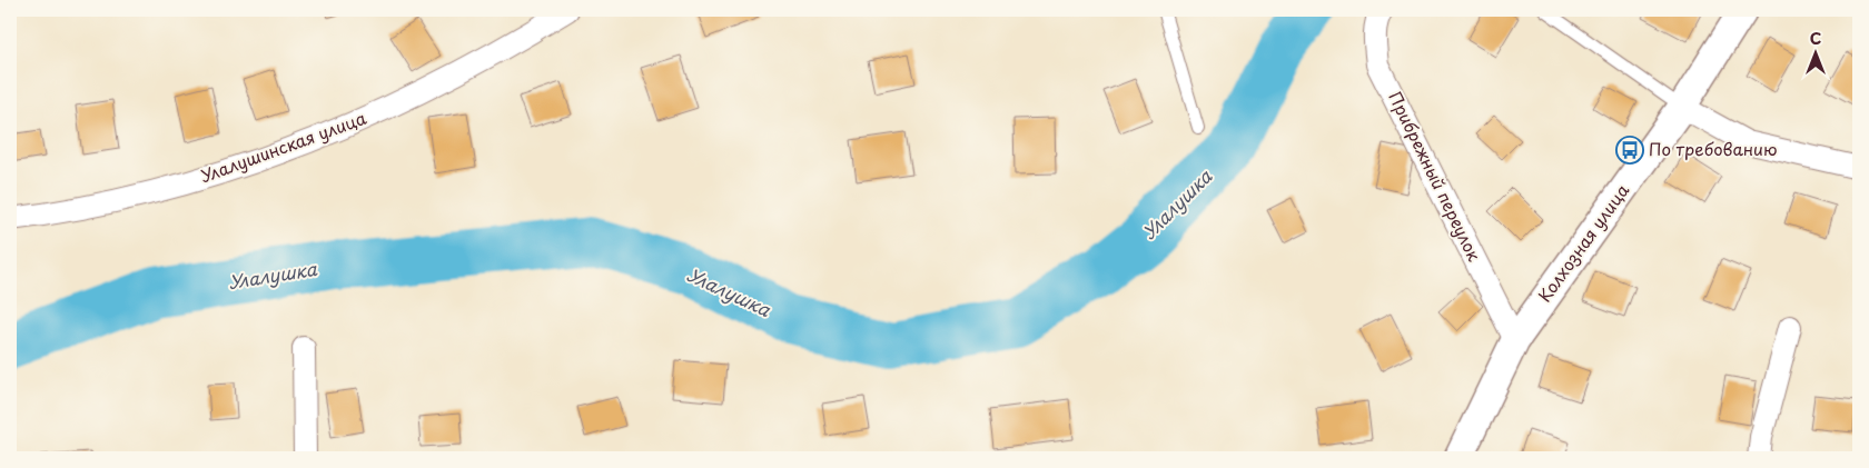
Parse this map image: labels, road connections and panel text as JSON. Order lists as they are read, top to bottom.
{
  "streets": {
    "street": ["Улалушинская улица", "Прибрежный переулок", "Колхозная улица"]
  },
  "crossings": [
    ["Прибрежный переулок", "Колхозная улица"]
  ],
  "water": ["Улалушка"],
  "places": {
    "bus stop": ["По требованию"]
  },
  "north": "top"
}
